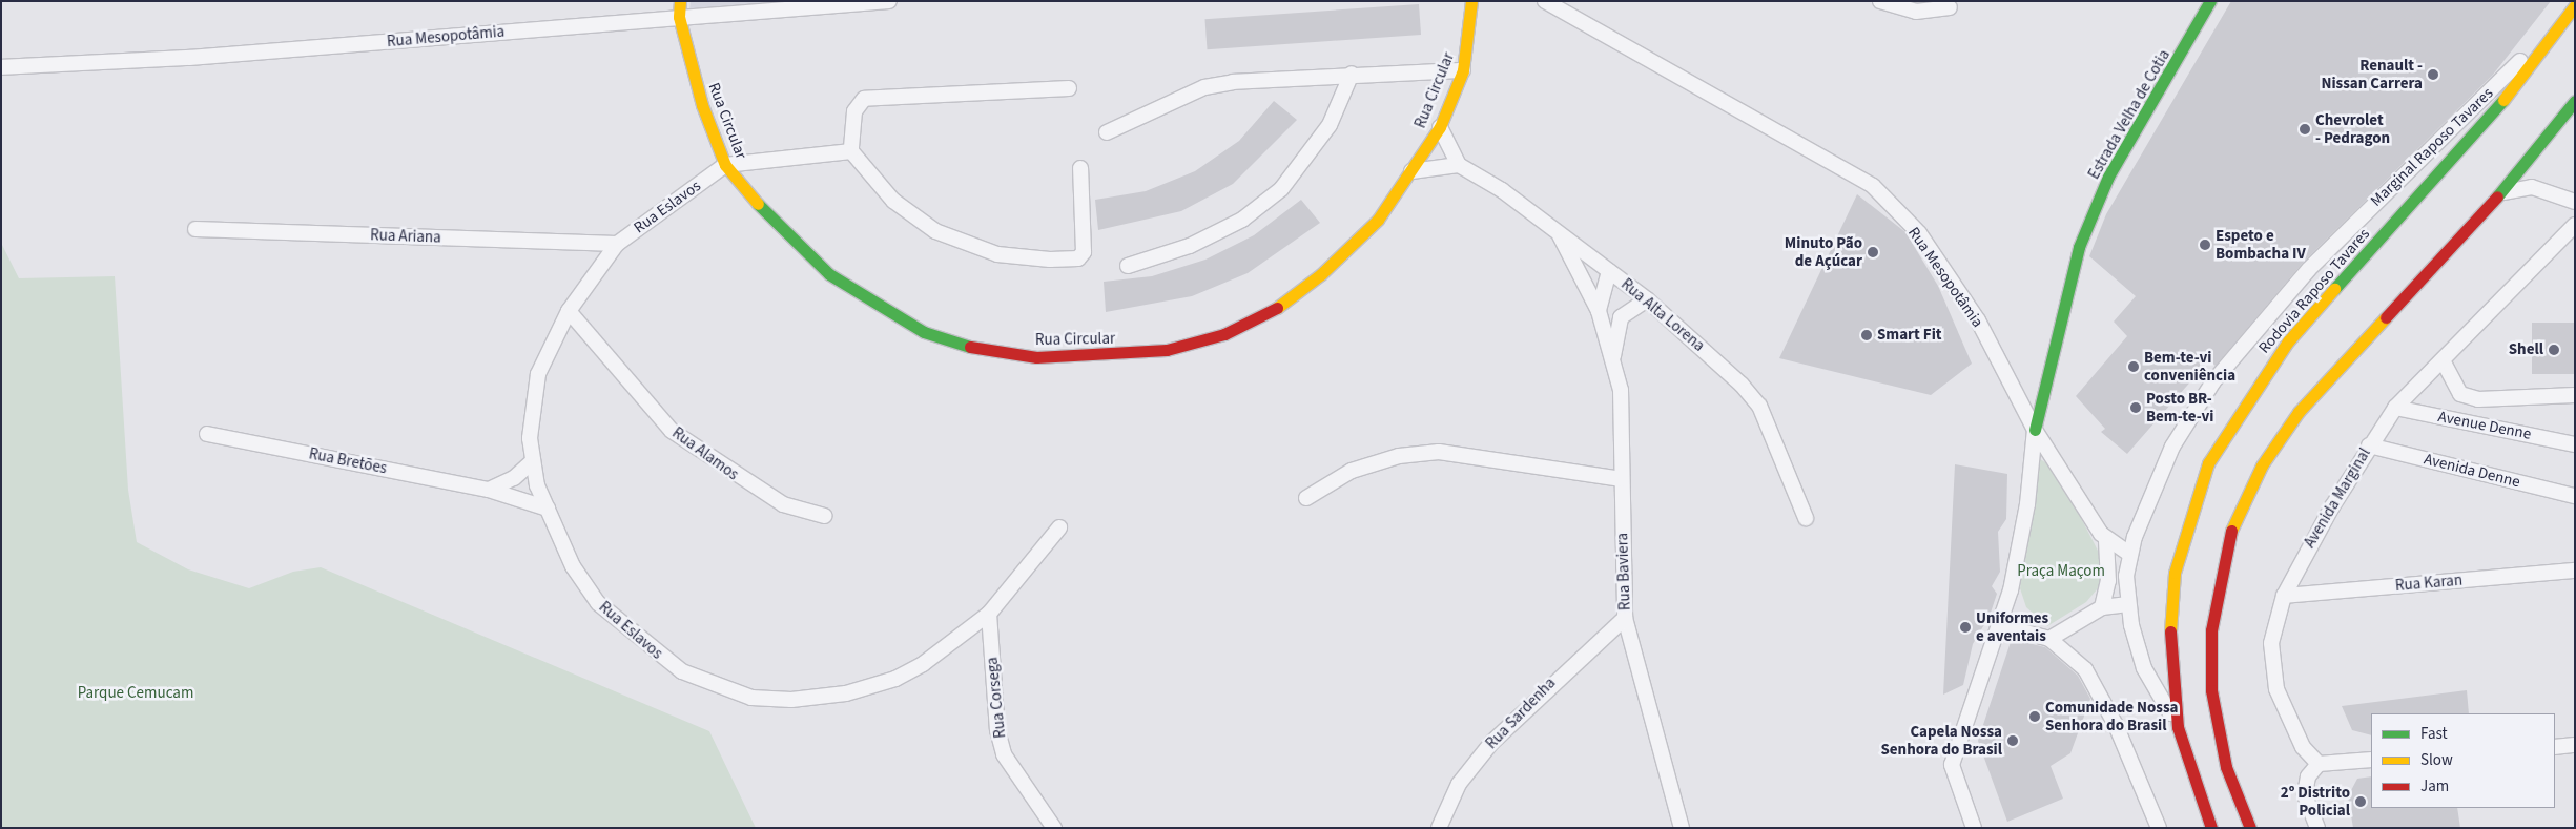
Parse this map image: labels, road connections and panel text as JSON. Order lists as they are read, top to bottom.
{
  "streets": {
    "main road": ["Rua Circular", "Estrada Velha de Cotia", "Rodovia Raposo Tavares"],
    "street": [
      "Rua Mesopotâmia",
      "Marginal Raposo Tavares",
      "Rua Eslavos",
      "Rua Ariana",
      "Rua Alta Lorena",
      "Avenue Denne",
      "Rua Alamos",
      "Rua Bretões",
      "Avenida Denne",
      "Avenida Marginal",
      "Rua Baviera",
      "Rua Karan",
      "Rua Corsega",
      "Rua Sardenha"
    ]
  },
  "crossings": [
    ["Rua Mesopotâmia", "Rua Circular"],
    ["Rua Mesopotâmia", "Estrada Velha de Cotia"],
    ["Rua Mesopotâmia", "Marginal Raposo Tavares"],
    ["Rua Circular", "Rua Eslavos"],
    ["Rua Circular", "Rua Alta Lorena"],
    ["Marginal Raposo Tavares", "Rodovia Raposo Tavares"],
    ["Rua Eslavos", "Rua Ariana"],
    ["Rua Eslavos", "Rua Alamos"],
    ["Rua Eslavos", "Rua Bretões"],
    ["Rua Eslavos", "Rua Corsega"],
    ["Rua Alta Lorena", "Rua Baviera"],
    ["Avenue Denne", "Avenida Marginal"],
    ["Avenida Denne", "Avenida Marginal"],
    ["Avenida Marginal", "Rua Karan"],
    ["Rua Baviera", "Rua Sardenha"]
  ],
  "parks": ["Praça Maçom", "Parque Cemucam"],
  "places": [
    "Renault - Nissan Carrera",
    "Chevrolet - Pedragon",
    "Espeto e Bombacha IV",
    "Minuto Pão de Açúcar",
    "Smart Fit",
    "Shell",
    "Bem-te-vi conveniência",
    "Posto BR- Bem-te-vi",
    "Uniformes e aventais",
    "Comunidade Nossa Senhora do Brasil",
    "Capela Nossa Senhora do Brasil",
    "2º Distrito Policial"
  ],
  "legend": ["Fast", "Slow", "Jam"]
}
